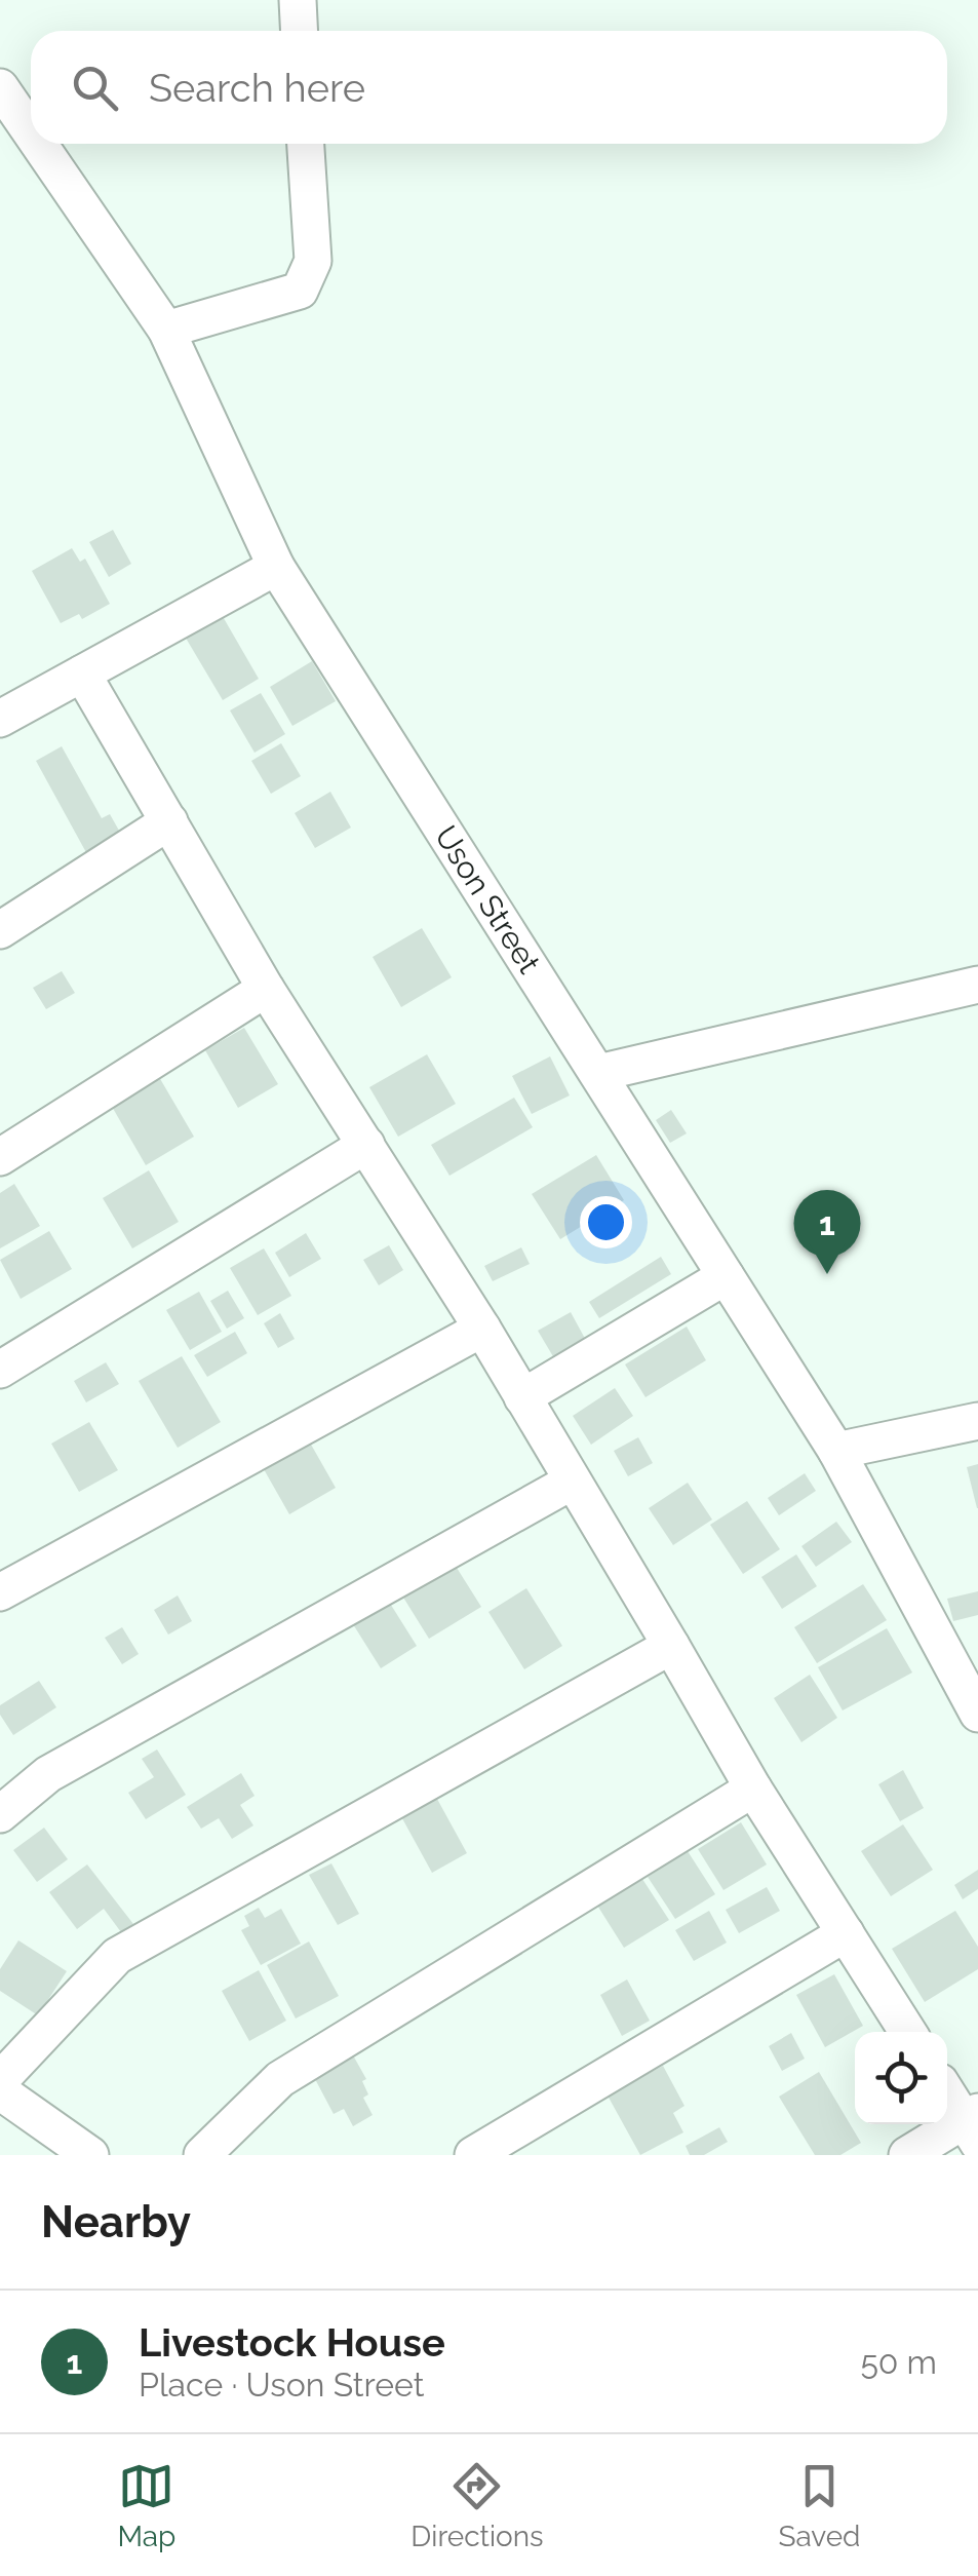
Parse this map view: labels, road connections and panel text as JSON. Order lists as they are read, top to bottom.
{
  "streets": {
    "street": ["Uson Street"]
  },
  "page": {
    "search": "Search here",
    "pins": "1",
    "heading": "Nearby",
    "list": [
      {
        "mark": "1",
        "name": "Livestock House",
        "note": "Place · Uson Street",
        "value": "50 m"
      }
    ],
    "nav": ["Map", "Directions", "Saved"]
  }
}
